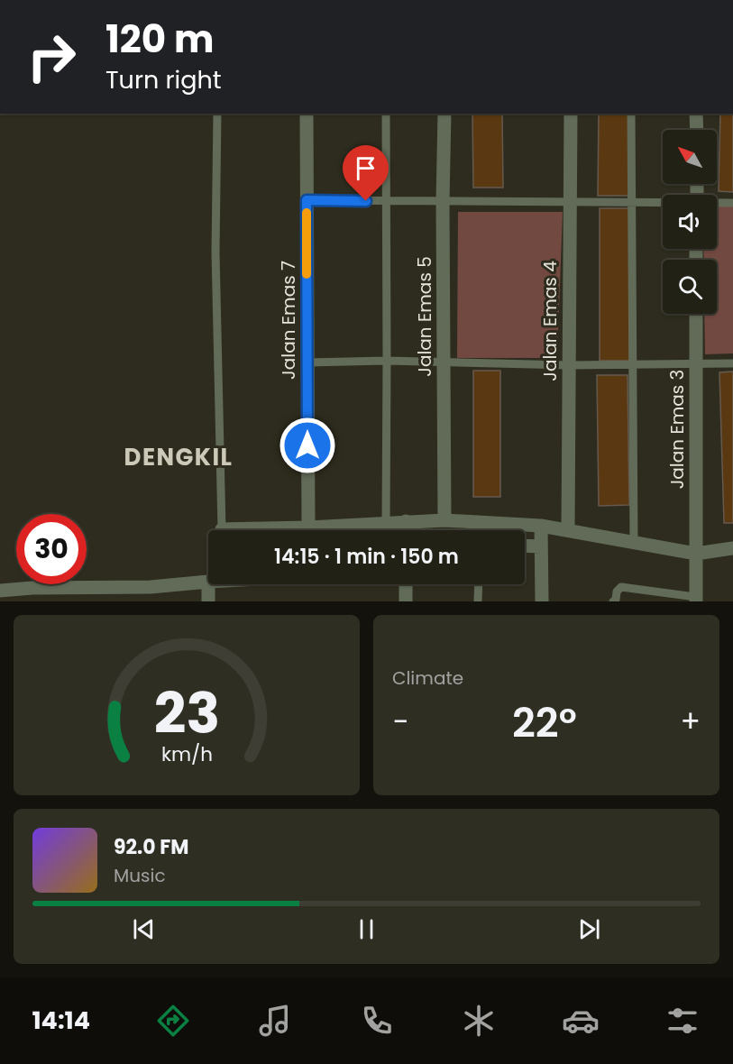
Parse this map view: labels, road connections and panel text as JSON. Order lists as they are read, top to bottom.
{
  "streets": {
    "street": [
      "Jalan Emas 5",
      "Jalan Emas 7",
      "Jalan Emas 4",
      "Jalan Emas 3"
    ]
  },
  "districts": ["DENGKIL"],
  "north": "top left",
  "page": {
    "turn": ["120 m", "Turn right"],
    "limit": "30",
    "trip": "14:15 · 1 min · 150 m",
    "tile": "Climate",
    "heat": ["−", "22°", "+"],
    "song": ["92.0 FM", "Music"],
    "tabs": "14:14",
    "gauge": ["23", "km/h"]
  }
}
